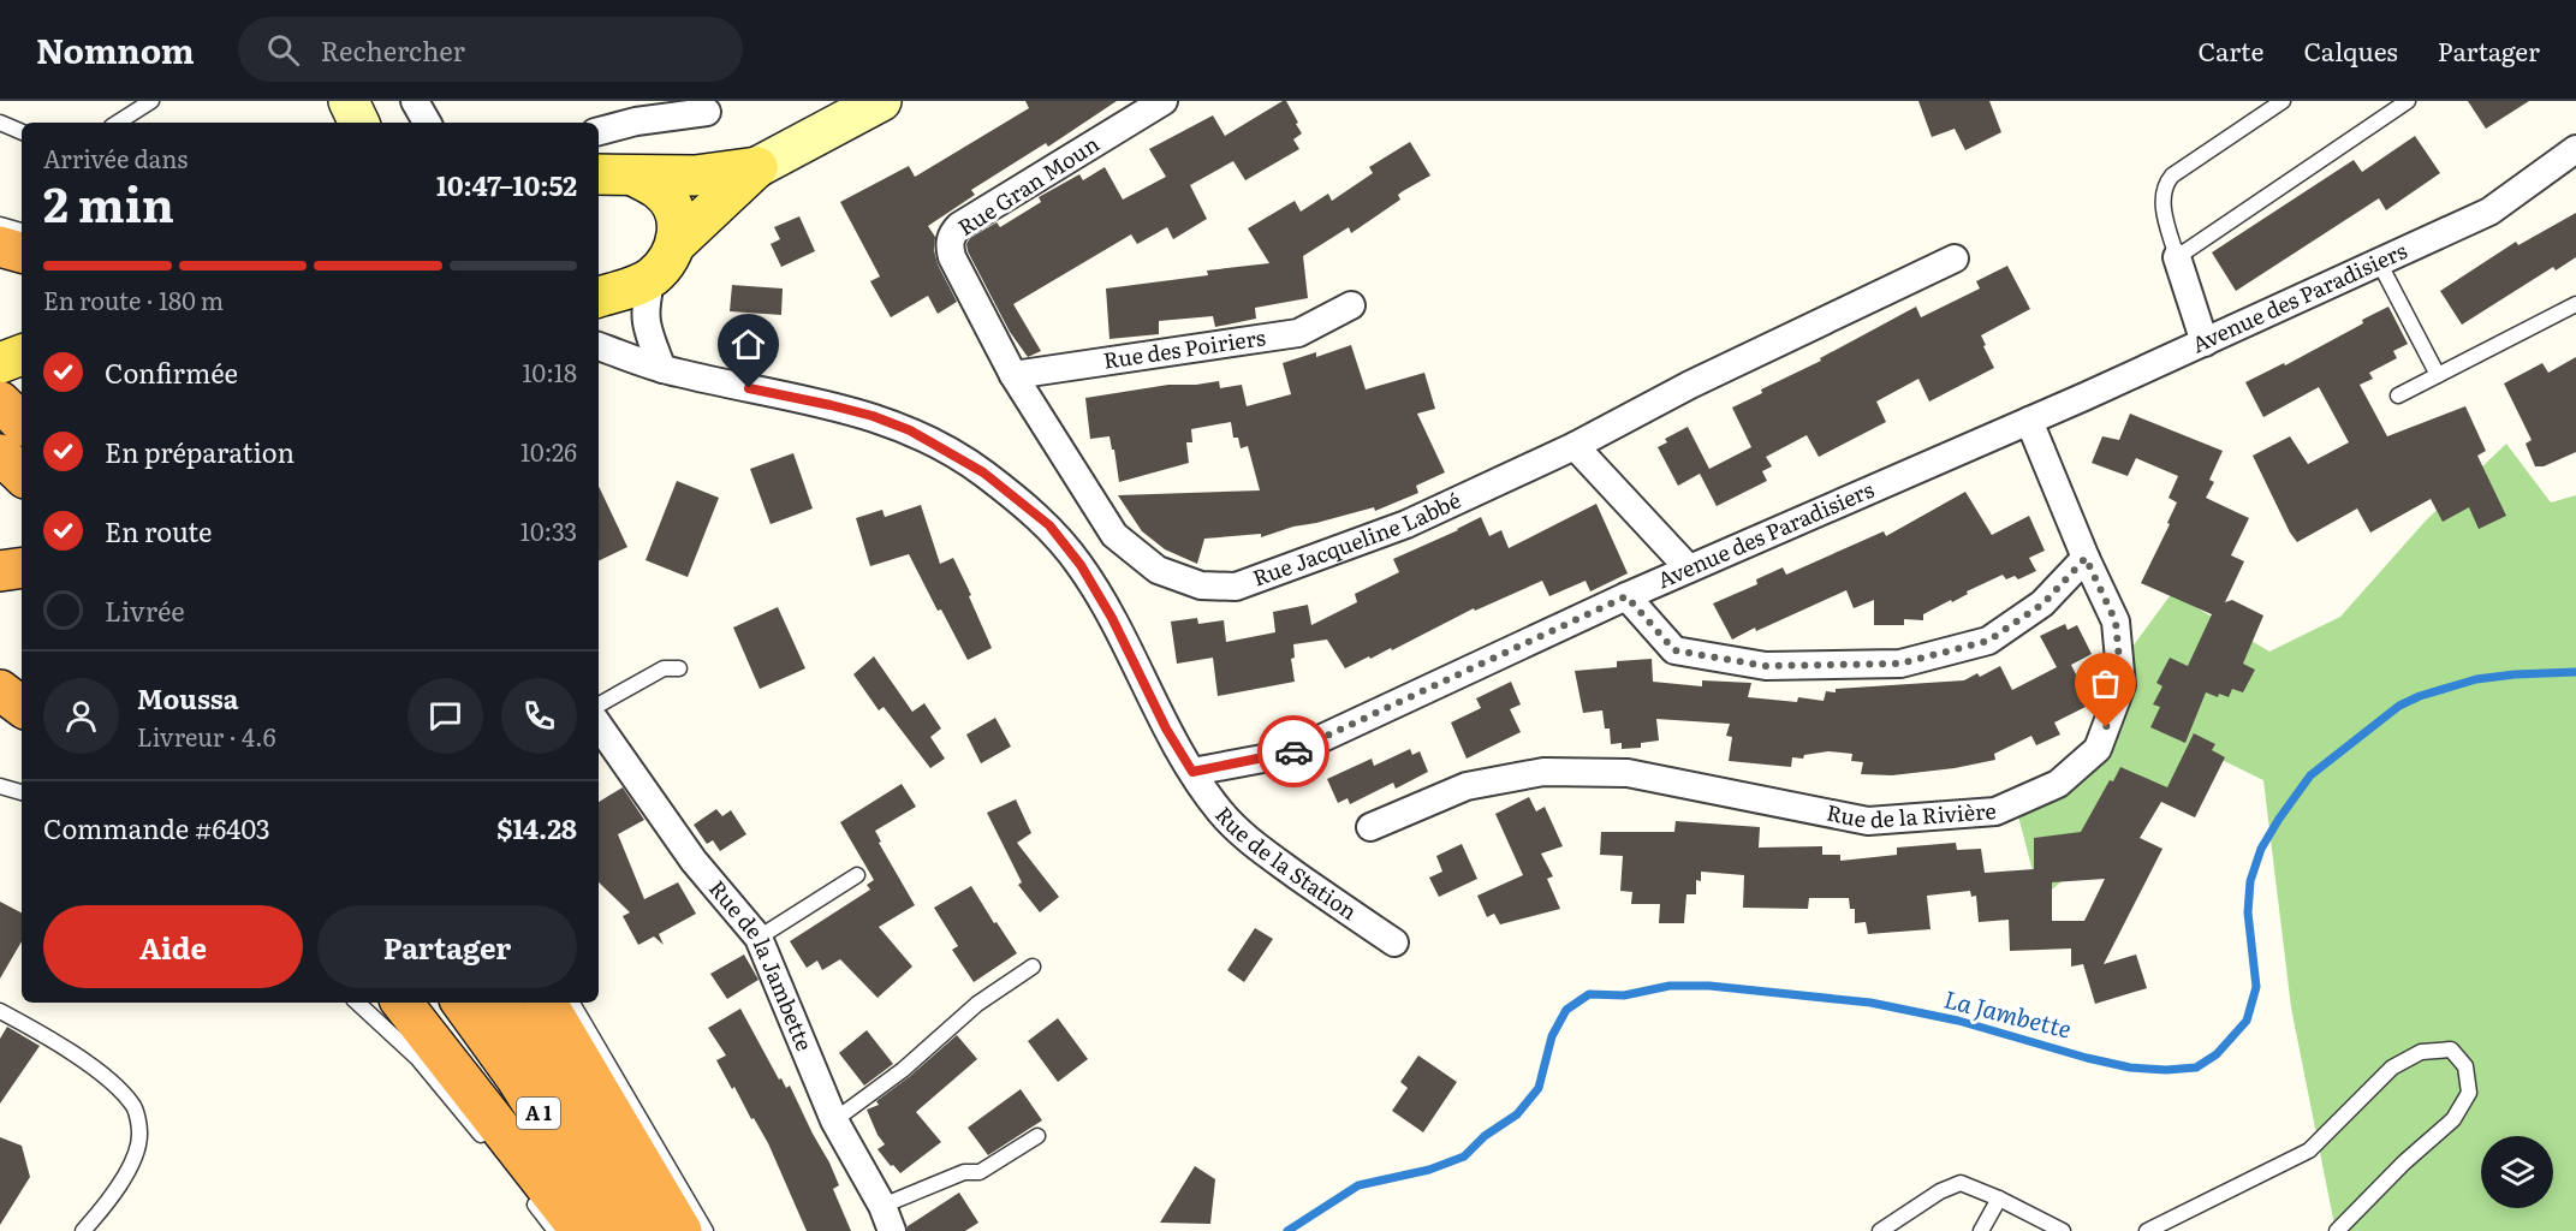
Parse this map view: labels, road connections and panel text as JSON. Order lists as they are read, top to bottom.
{
  "streets": {
    "highway": ["A 1"],
    "street": [
      "Rue Gran Moun",
      "Avenue des Paradisiers",
      "Rue des Poiriers",
      "Rue Jacqueline Labbé",
      "Rue de la Rivière",
      "Rue de la Station",
      "Rue de la Jambette"
    ]
  },
  "crossings": [
    ["Rue Gran Moun", "Rue des Poiriers"],
    ["Rue Gran Moun", "Rue Jacqueline Labbé"],
    ["Avenue des Paradisiers", "Rue de la Rivière"],
    ["Avenue des Paradisiers", "Rue de la Station"],
    ["Rue des Poiriers", "Rue Jacqueline Labbé"]
  ],
  "water": ["La Jambette"],
  "page": {
    "header": "Nomnom",
    "search": "Rechercher",
    "nav": ["Carte", "Calques", "Partager"],
    "heading": ["2 min", "Arrivée dans", "10:47–10:52"],
    "panel": [
      "Moussa",
      "Livreur · 4.6",
      "Commande #6403",
      "$14.28"
    ],
    "bar": "En route · 180 m",
    "list": [
      ["Confirmée", "10:18"],
      ["En préparation", "10:26"],
      ["En route", "10:33"],
      "Livrée"
    ],
    "buttons": ["Aide", "Partager"]
  }
}
